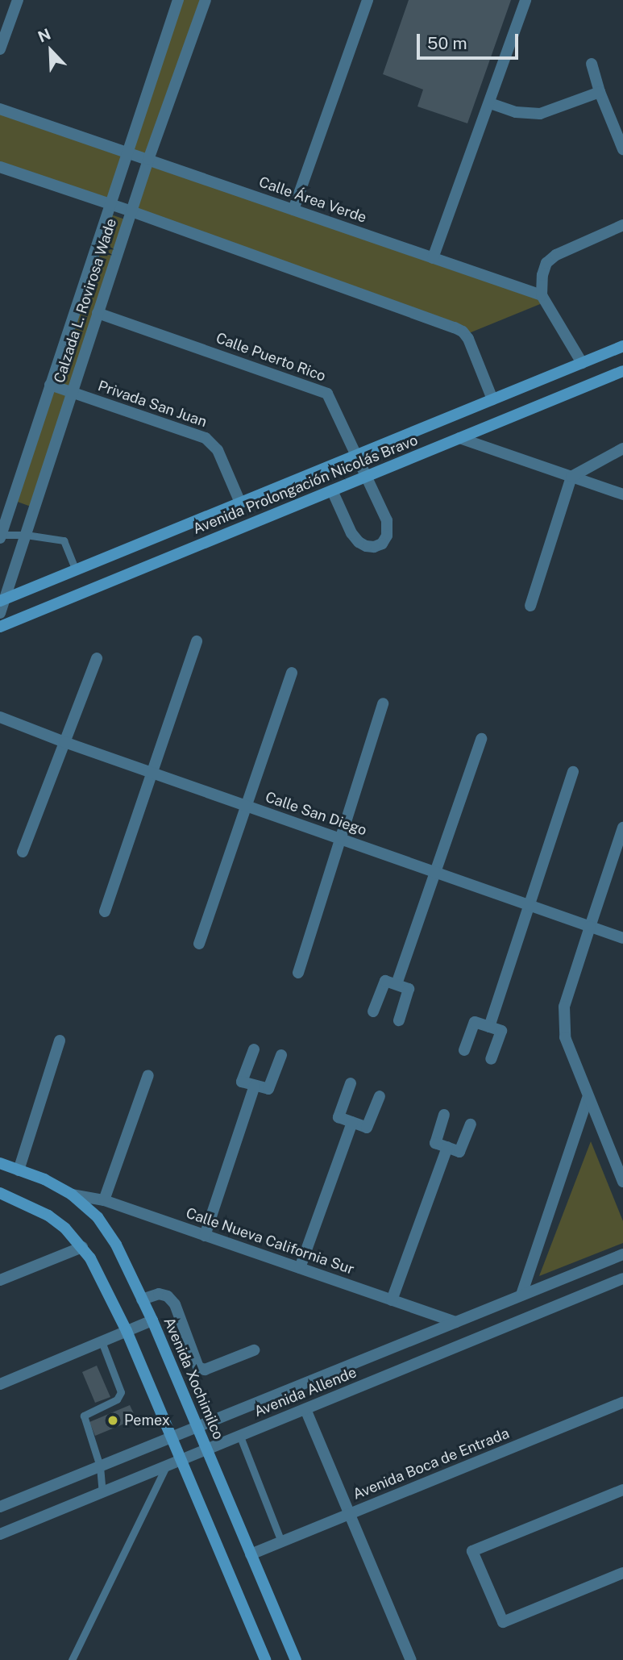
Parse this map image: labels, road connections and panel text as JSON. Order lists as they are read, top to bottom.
{
  "streets": {
    "main road": ["Avenida Prolongación Nicolás Bravo", "Avenida Xochimilco"],
    "street": [
      "Calle Área Verde",
      "Calzada L. Rovirosa Wade",
      "Calle Puerto Rico",
      "Privada San Juan",
      "Calle San Diego",
      "Calle Nueva California Sur",
      "Avenida Allende",
      "Avenida Boca de Entrada"
    ]
  },
  "crossings": [
    ["Calle Área Verde", "Calzada L. Rovirosa Wade"],
    ["Calzada L. Rovirosa Wade", "Calle Puerto Rico"],
    ["Calzada L. Rovirosa Wade", "Privada San Juan"],
    ["Calzada L. Rovirosa Wade", "Avenida Prolongación Nicolás Bravo"],
    ["Calle Puerto Rico", "Avenida Prolongación Nicolás Bravo"],
    ["Privada San Juan", "Avenida Prolongación Nicolás Bravo"],
    ["Calle Nueva California Sur", "Avenida Xochimilco"],
    ["Calle Nueva California Sur", "Avenida Allende"],
    ["Avenida Xochimilco", "Avenida Allende"],
    ["Avenida Xochimilco", "Avenida Boca de Entrada"]
  ],
  "places": ["Pemex"],
  "scale_bar": "50 m",
  "north": "top left"
}
